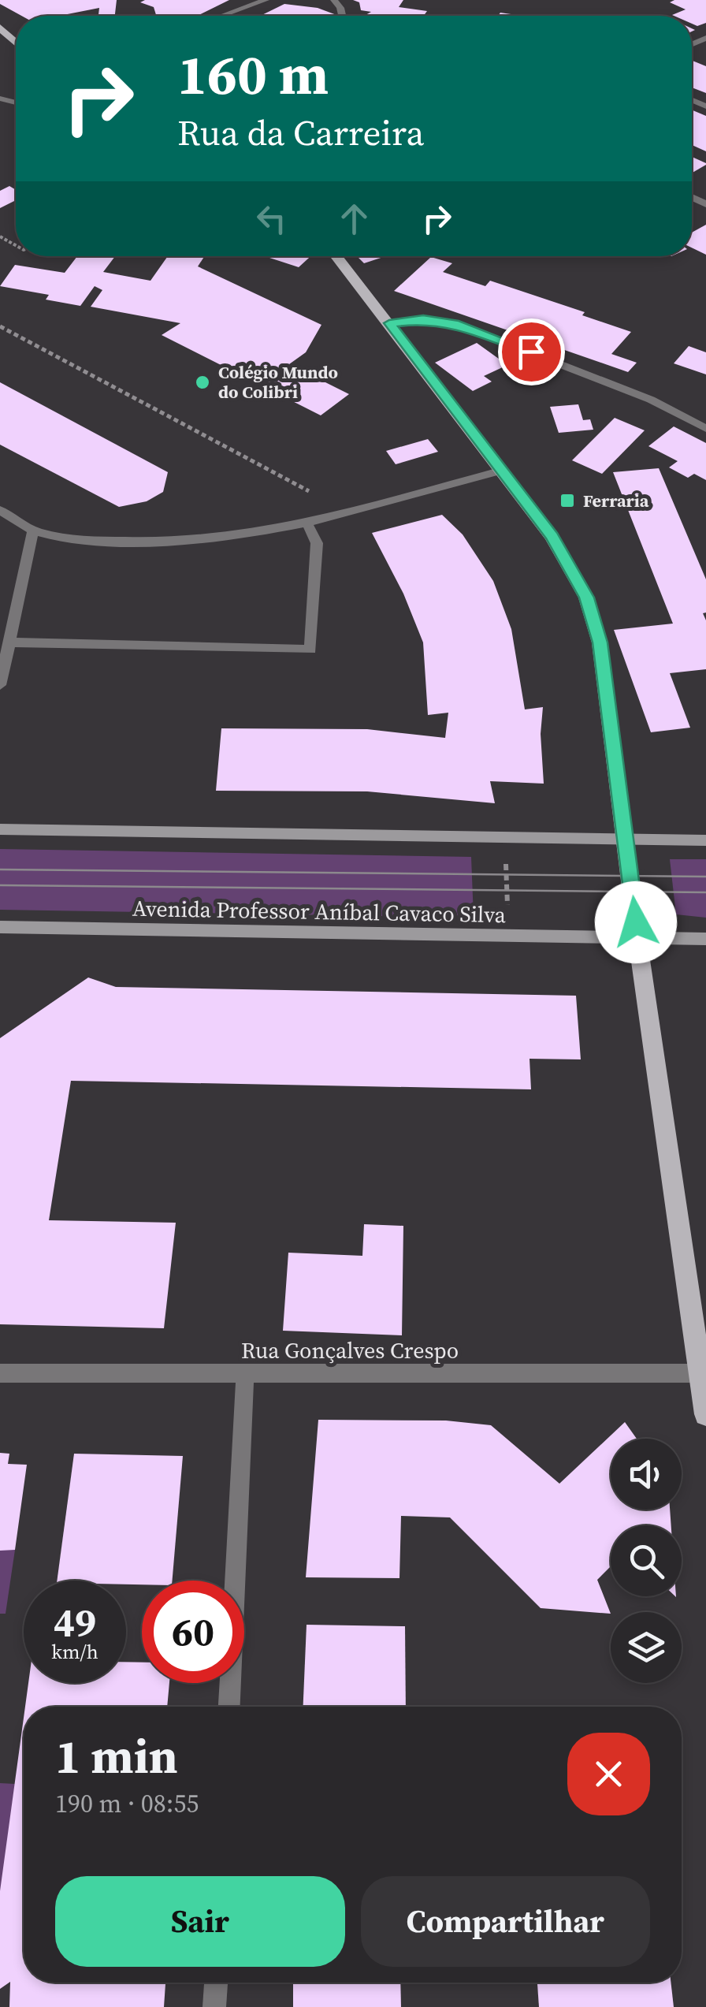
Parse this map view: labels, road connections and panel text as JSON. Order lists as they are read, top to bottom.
{
  "streets": {
    "main road": ["Avenida Professor Aníbal Cavaco Silva"],
    "street": ["Rua Gonçalves Crespo"]
  },
  "places": {
    "other": ["Colégio Mundo do Colibri"],
    "transit": ["Ferraria"]
  },
  "page": {
    "turn": ["160 m", "Rua da Carreira"],
    "speed": "49 km/h",
    "limit": "60",
    "heading": ["1 min", "190 m · 08:55"],
    "buttons": ["Sair", "Compartilhar"]
  }
}
